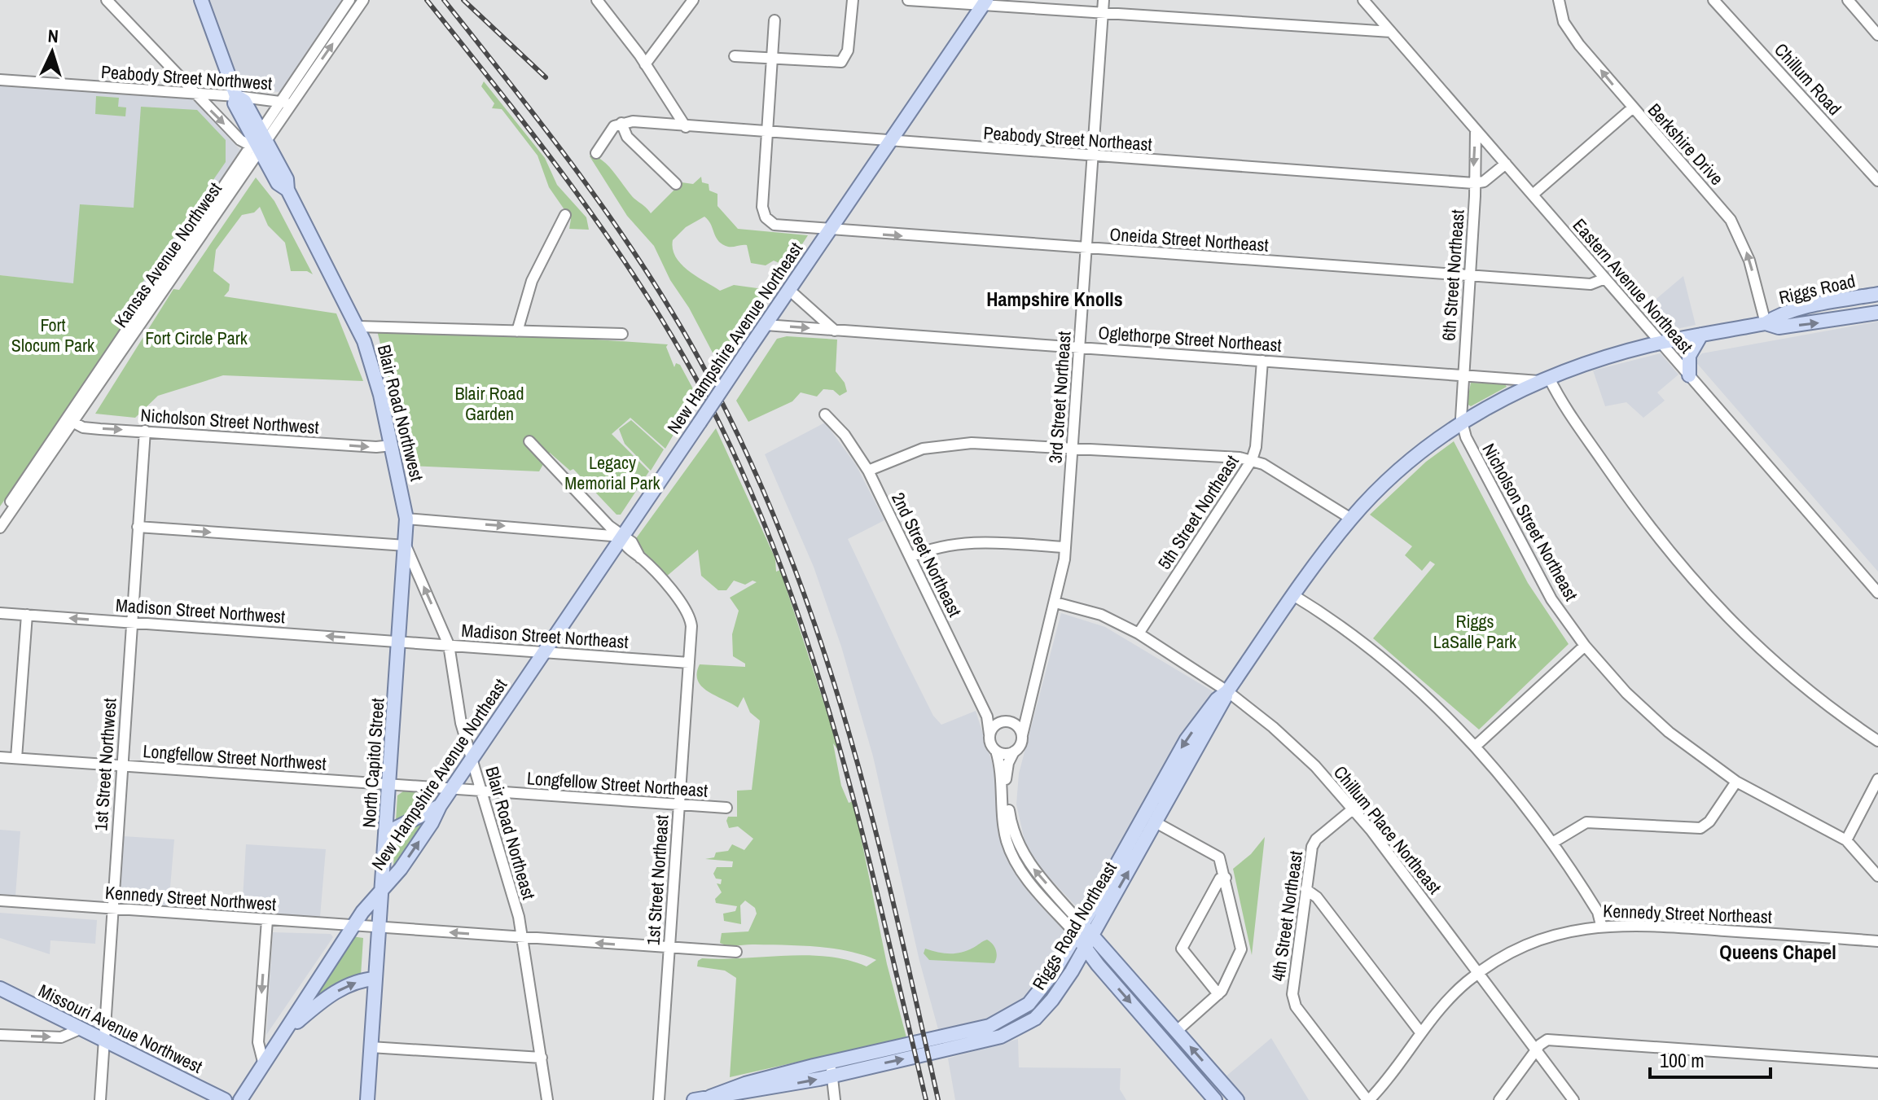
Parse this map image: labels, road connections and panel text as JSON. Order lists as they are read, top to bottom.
{
  "streets": {
    "main road": [
      "Riggs Road",
      "New Hampshire Avenue Northeast",
      "Blair Road Northwest",
      "North Capitol Street",
      "Riggs Road Northeast",
      "Missouri Avenue Northwest"
    ],
    "street": [
      "Peabody Street Northwest",
      "Chillum Road",
      "Peabody Street Northeast",
      "Berkshire Drive",
      "Oneida Street Northeast",
      "Kansas Avenue Northwest",
      "6th Street Northeast",
      "Eastern Avenue Northeast",
      "Oglethorpe Street Northeast",
      "3rd Street Northeast",
      "Nicholson Street Northwest",
      "5th Street Northeast",
      "Nicholson Street Northeast",
      "2nd Street Northeast",
      "Madison Street Northwest",
      "Madison Street Northeast",
      "Longfellow Street Northwest",
      "1st Street Northwest",
      "Longfellow Street Northeast",
      "Chillum Place Northeast",
      "Blair Road Northeast",
      "1st Street Northeast",
      "Kennedy Street Northwest",
      "Kennedy Street Northeast",
      "4th Street Northeast"
    ]
  },
  "crossings": [
    ["Peabody Street Northwest", "Kansas Avenue Northwest"],
    ["Peabody Street Northwest", "Blair Road Northwest"],
    ["Peabody Street Northeast", "Oneida Street Northeast"],
    ["Peabody Street Northeast", "6th Street Northeast"],
    ["Peabody Street Northeast", "New Hampshire Avenue Northeast"],
    ["Peabody Street Northeast", "3rd Street Northeast"],
    ["Berkshire Drive", "Riggs Road"],
    ["Oneida Street Northeast", "6th Street Northeast"],
    ["Oneida Street Northeast", "Eastern Avenue Northeast"],
    ["Oneida Street Northeast", "New Hampshire Avenue Northeast"],
    ["Oneida Street Northeast", "3rd Street Northeast"],
    ["Kansas Avenue Northwest", "Blair Road Northwest"],
    ["Kansas Avenue Northwest", "Nicholson Street Northwest"],
    ["6th Street Northeast", "Eastern Avenue Northeast"],
    ["6th Street Northeast", "Oglethorpe Street Northeast"],
    ["6th Street Northeast", "Nicholson Street Northeast"],
    ["6th Street Northeast", "Riggs Road Northeast"],
    ["Eastern Avenue Northeast", "Riggs Road"],
    ["Eastern Avenue Northeast", "Riggs Road Northeast"],
    ["Riggs Road", "Riggs Road Northeast"],
    ["New Hampshire Avenue Northeast", "Oglethorpe Street Northeast"],
    ["New Hampshire Avenue Northeast", "Madison Street Northeast"],
    ["New Hampshire Avenue Northeast", "North Capitol Street"],
    ["New Hampshire Avenue Northeast", "Longfellow Street Northeast"],
    ["New Hampshire Avenue Northeast", "Blair Road Northeast"],
    ["New Hampshire Avenue Northeast", "1st Street Northeast"],
    ["New Hampshire Avenue Northeast", "Kennedy Street Northwest"],
    ["Oglethorpe Street Northeast", "3rd Street Northeast"],
    ["Oglethorpe Street Northeast", "5th Street Northeast"],
    ["Oglethorpe Street Northeast", "Riggs Road Northeast"],
    ["3rd Street Northeast", "2nd Street Northeast"],
    ["3rd Street Northeast", "Chillum Place Northeast"],
    ["Blair Road Northwest", "Nicholson Street Northwest"],
    ["Blair Road Northwest", "North Capitol Street"],
    ["Blair Road Northwest", "Blair Road Northeast"],
    ["Nicholson Street Northwest", "1st Street Northwest"],
    ["5th Street Northeast", "Chillum Place Northeast"],
    ["Nicholson Street Northeast", "Riggs Road Northeast"],
    ["Madison Street Northwest", "Madison Street Northeast"],
    ["Madison Street Northwest", "North Capitol Street"],
    ["Madison Street Northwest", "1st Street Northwest"],
    ["Madison Street Northeast", "North Capitol Street"],
    ["Madison Street Northeast", "Blair Road Northeast"],
    ["Madison Street Northeast", "1st Street Northeast"],
    ["Longfellow Street Northwest", "North Capitol Street"],
    ["Longfellow Street Northwest", "1st Street Northwest"],
    ["Longfellow Street Northwest", "Longfellow Street Northeast"],
    ["North Capitol Street", "Longfellow Street Northeast"],
    ["North Capitol Street", "Blair Road Northeast"],
    ["North Capitol Street", "Kennedy Street Northwest"],
    ["1st Street Northwest", "Kennedy Street Northwest"],
    ["1st Street Northwest", "Missouri Avenue Northwest"],
    ["Longfellow Street Northeast", "Blair Road Northeast"],
    ["Longfellow Street Northeast", "1st Street Northeast"],
    ["Chillum Place Northeast", "Kennedy Street Northeast"],
    ["Chillum Place Northeast", "4th Street Northeast"],
    ["Chillum Place Northeast", "Riggs Road Northeast"],
    ["Kennedy Street Northeast", "4th Street Northeast"]
  ],
  "one_way": ["Berkshire Drive", "Nicholson Street Northwest", "Madison Street Northwest"],
  "districts": ["Hampshire Knolls", "Queens Chapel"],
  "parks": [
    "Fort Slocum Park",
    "Fort Circle Park",
    "Blair Road Garden",
    "Legacy Memorial Park",
    "Riggs LaSalle Park"
  ],
  "scale_bar": "100 m",
  "north": "top"
}
